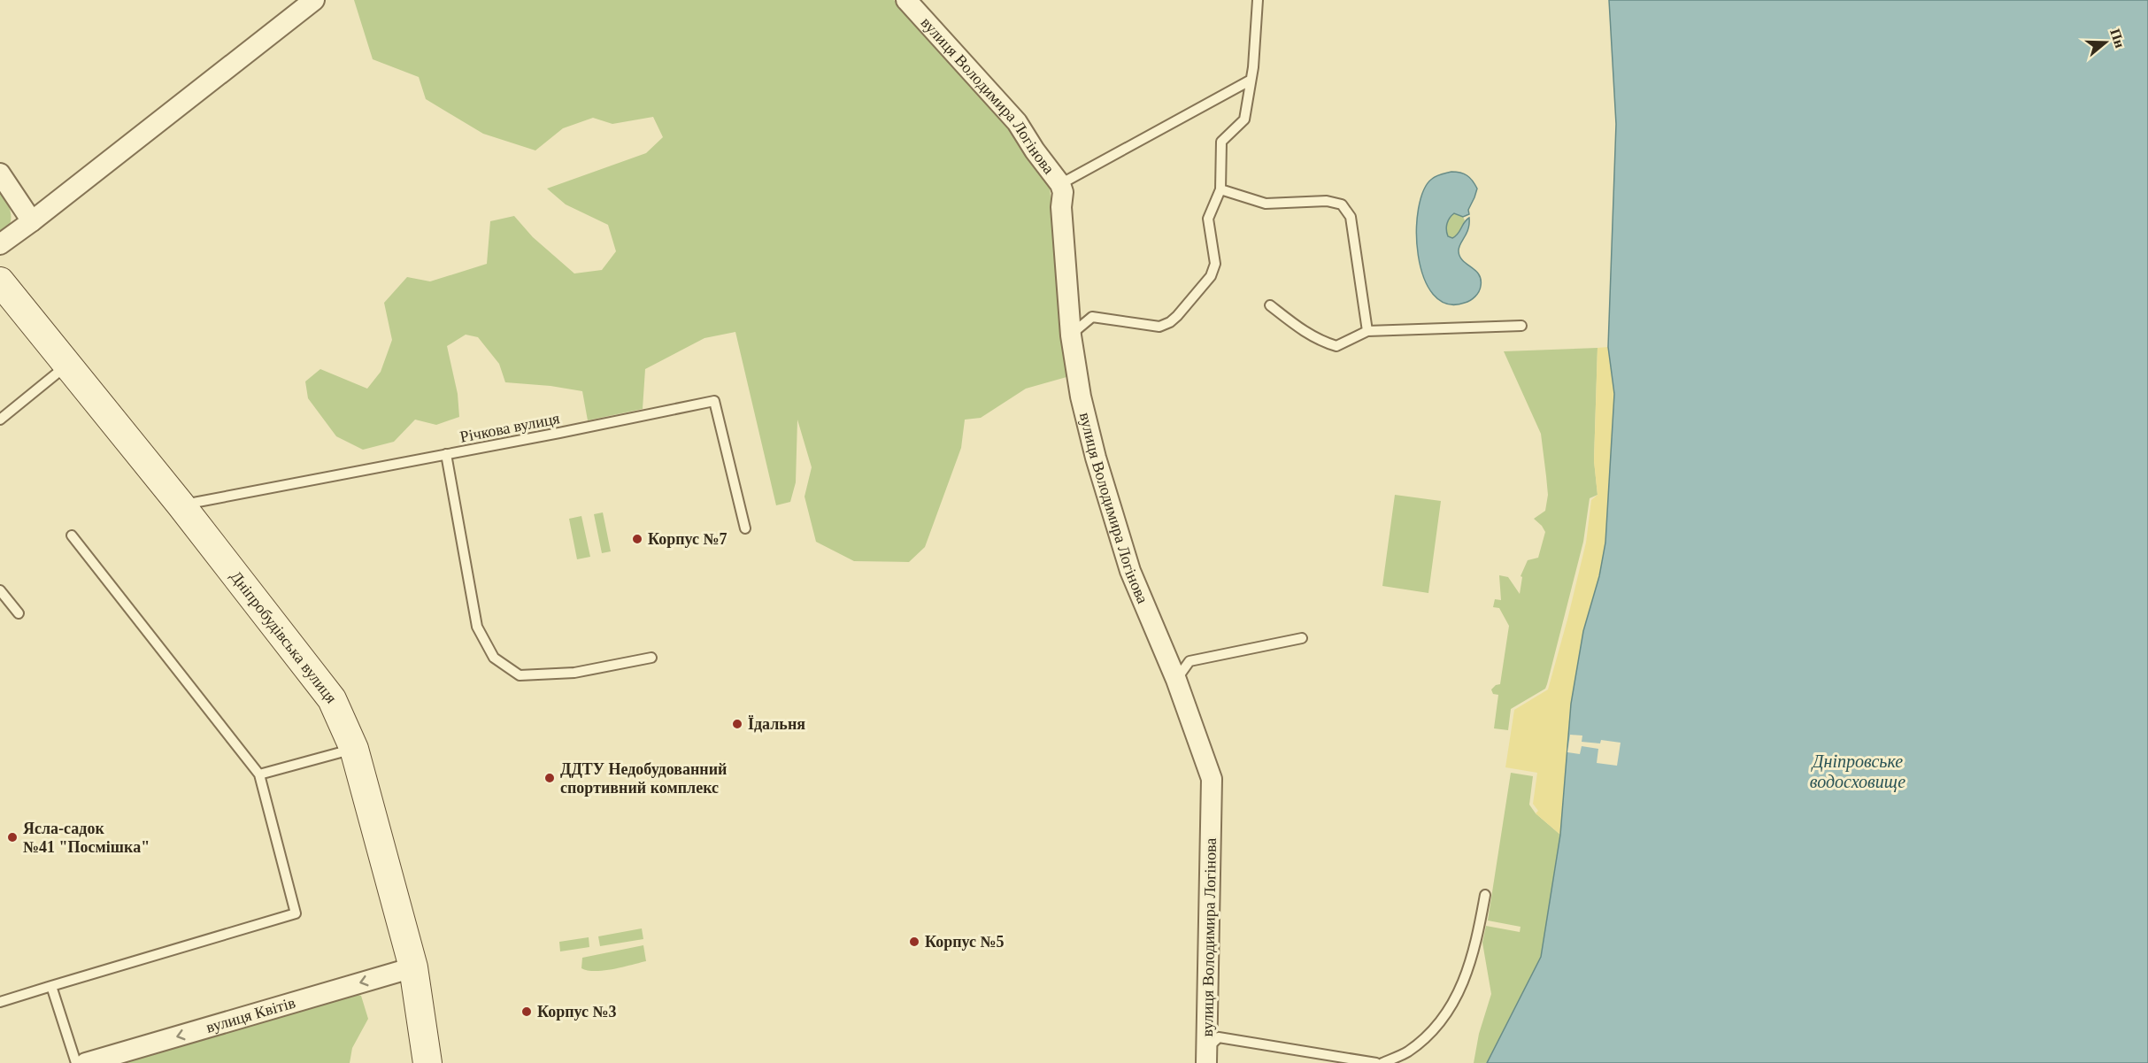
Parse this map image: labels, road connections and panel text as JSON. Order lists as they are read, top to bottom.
{
  "streets": {
    "street": ["вулиця Володимира Логінова", "Дніпробудівська вулиця", "вулиця Квітів"],
    "lane": ["Річкова вулиця"]
  },
  "crossings": [
    ["Річкова вулиця", "Дніпробудівська вулиця"],
    ["Дніпробудівська вулиця", "вулиця Квітів"]
  ],
  "one_way": ["вулиця Квітів"],
  "water": ["Дніпровське водосховище"],
  "places": [
    "Корпус №7",
    "Їдальня",
    "ДДТУ Недобудованний спортивний комплекс",
    "Ясла-садок №41 \"Посмішка\"",
    "Корпус №5",
    "Корпус №3"
  ],
  "north": "right"
}
